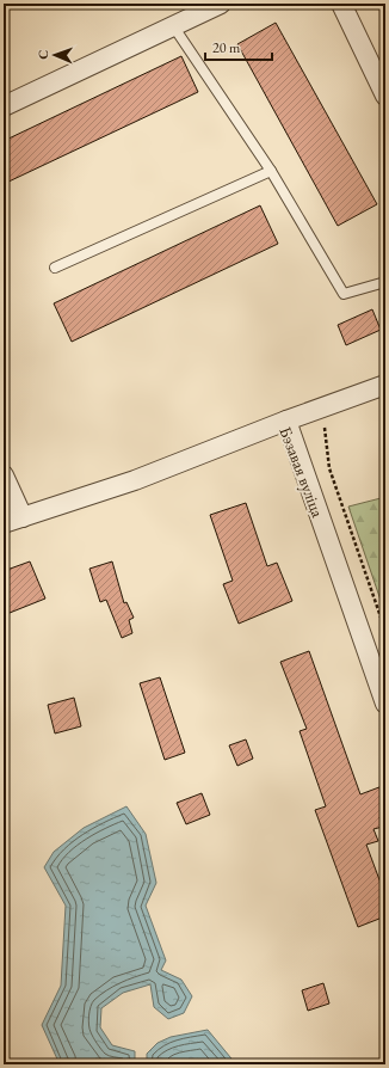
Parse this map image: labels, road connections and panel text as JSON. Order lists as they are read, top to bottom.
{
  "streets": {
    "street": ["Бэзавая вуліца"]
  },
  "scale_bar": "20 m",
  "north": "left"
}
